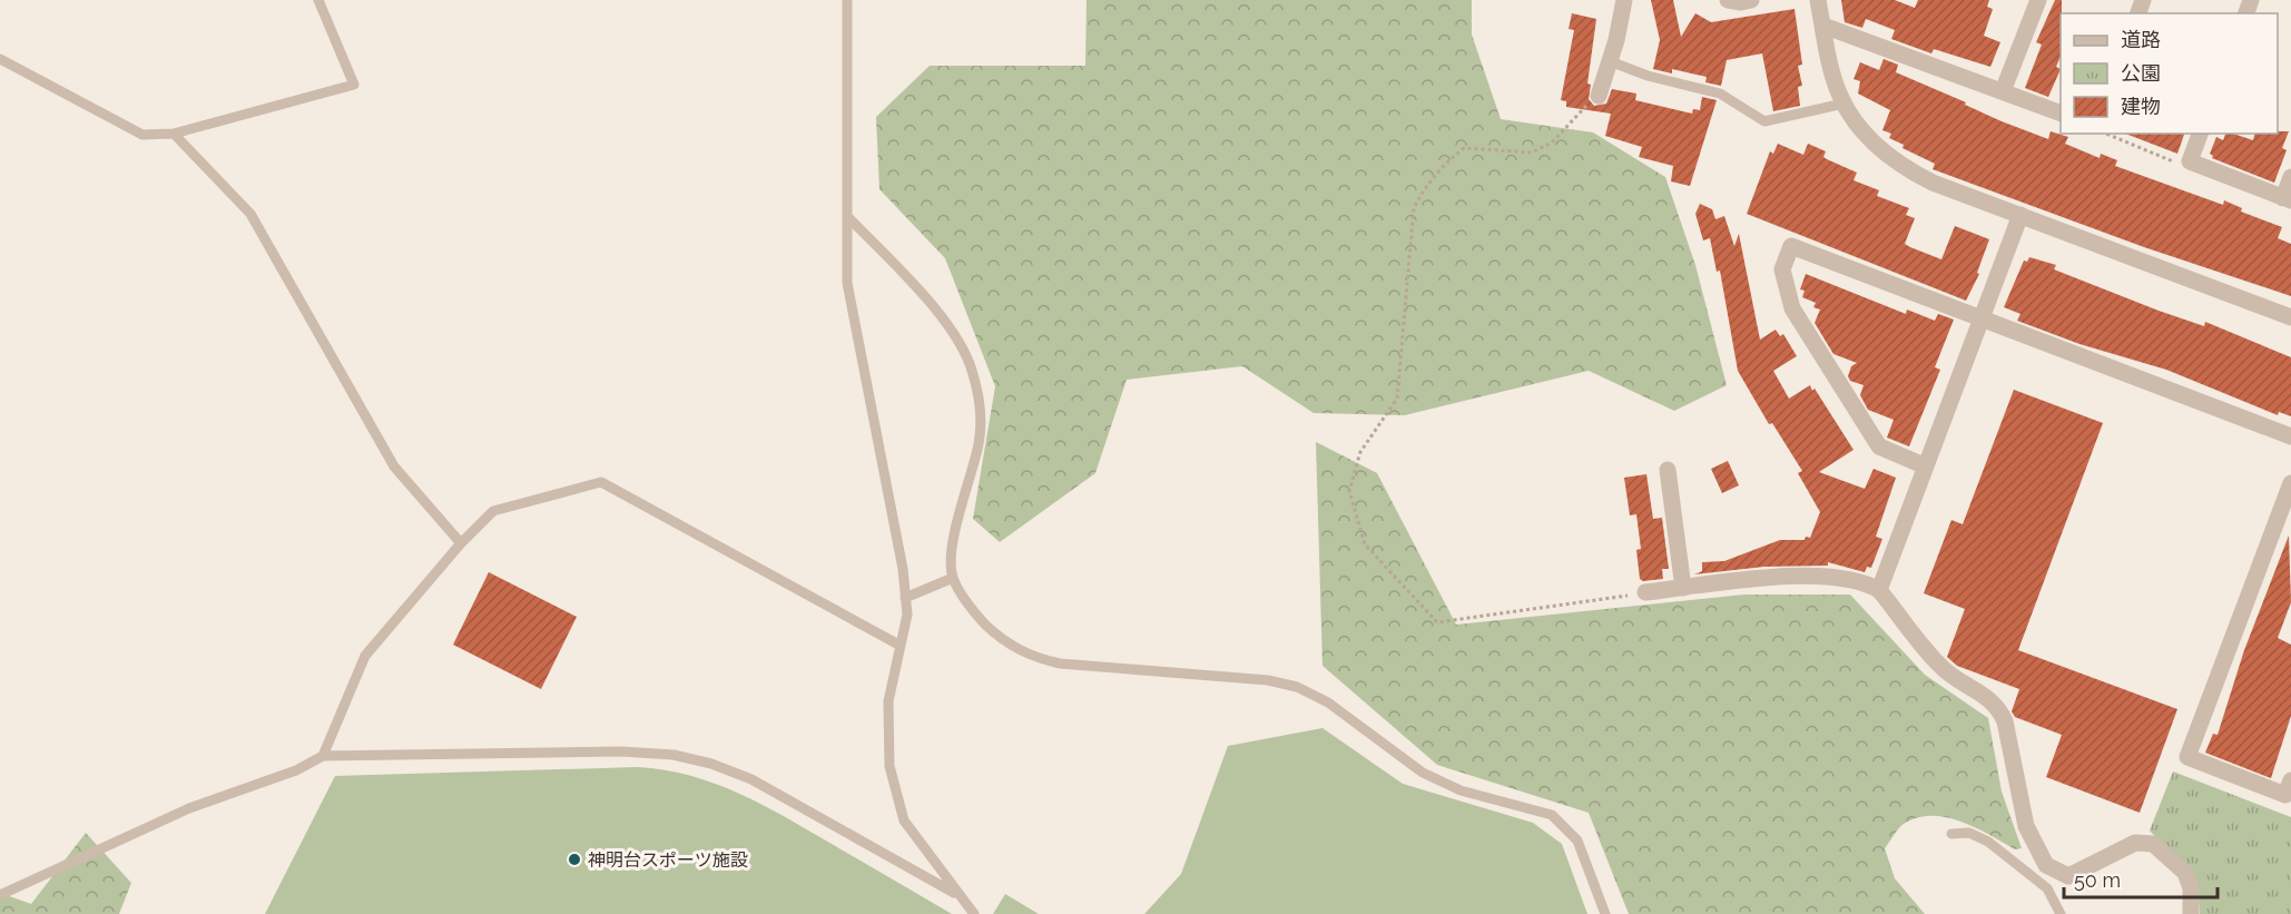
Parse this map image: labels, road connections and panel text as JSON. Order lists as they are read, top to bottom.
{
  "places": ["神明台スポーツ施設"],
  "legend": ["道路", "公園", "建物"],
  "scale_bar": "50 m"
}
